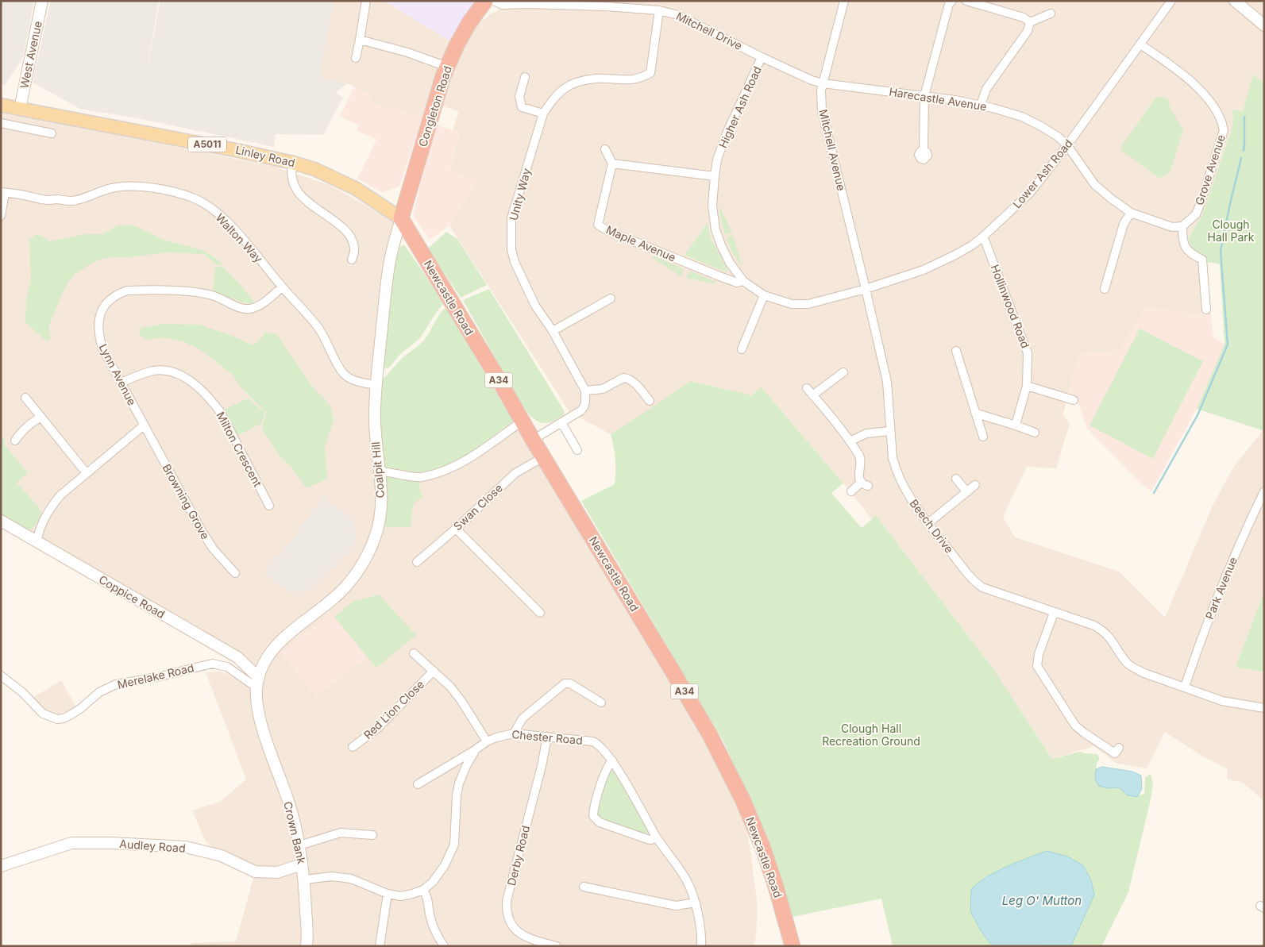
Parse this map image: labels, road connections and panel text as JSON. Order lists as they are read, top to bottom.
{
  "streets": {
    "highway": ["Congleton Road", "Newcastle Road", "A34"],
    "main road": ["A5011", "Linley Road"],
    "street": [
      "Mitchell Drive",
      "West Avenue",
      "Harecastle Avenue",
      "Higher Ash Road",
      "Mitchell Avenue",
      "Grove Avenue",
      "Lower Ash Road",
      "Unity Way",
      "Walton Way",
      "Maple Avenue",
      "Hollinwood Road",
      "Lynn Avenue",
      "Milton Crescent",
      "Coalpit Hill",
      "Browning Grove",
      "Swan Close",
      "Beech Drive",
      "Park Avenue",
      "Coppice Road",
      "Merelake Road",
      "Red Lion Close",
      "Chester Road",
      "Crown Bank",
      "Audley Road",
      "Derby Road"
    ]
  },
  "crossings": [
    ["Mitchell Drive", "Harecastle Avenue"],
    ["Mitchell Drive", "Higher Ash Road"],
    ["Mitchell Drive", "Mitchell Avenue"],
    ["Mitchell Drive", "Unity Way"],
    ["West Avenue", "Linley Road"],
    ["Harecastle Avenue", "Mitchell Avenue"],
    ["Harecastle Avenue", "Lower Ash Road"],
    ["Congleton Road", "Linley Road"],
    ["Congleton Road", "Newcastle Road"],
    ["Congleton Road", "Coalpit Hill"],
    ["Higher Ash Road", "Lower Ash Road"],
    ["Higher Ash Road", "Maple Avenue"],
    ["Higher Ash Road", "Beech Drive"],
    ["Mitchell Avenue", "Beech Drive"],
    ["Linley Road", "Newcastle Road"],
    ["Linley Road", "Coalpit Hill"],
    ["Grove Avenue", "Lower Ash Road"],
    ["Lower Ash Road", "Hollinwood Road"],
    ["Lower Ash Road", "Beech Drive"],
    ["Walton Way", "Lynn Avenue"],
    ["Walton Way", "Coalpit Hill"],
    ["Newcastle Road", "Coalpit Hill"],
    ["Newcastle Road", "Swan Close"],
    ["Lynn Avenue", "Milton Crescent"],
    ["Lynn Avenue", "Browning Grove"],
    ["Coalpit Hill", "Coppice Road"],
    ["Coalpit Hill", "Merelake Road"],
    ["Coalpit Hill", "Crown Bank"],
    ["Beech Drive", "Park Avenue"],
    ["Coppice Road", "Merelake Road"],
    ["Coppice Road", "Crown Bank"],
    ["Merelake Road", "Crown Bank"],
    ["Red Lion Close", "Chester Road"],
    ["Chester Road", "Derby Road"],
    ["Crown Bank", "Audley Road"]
  ],
  "water": ["Leg O' Mutton"],
  "parks": ["Clough Hall Park", "Clough Hall Recreation Ground"]
}
